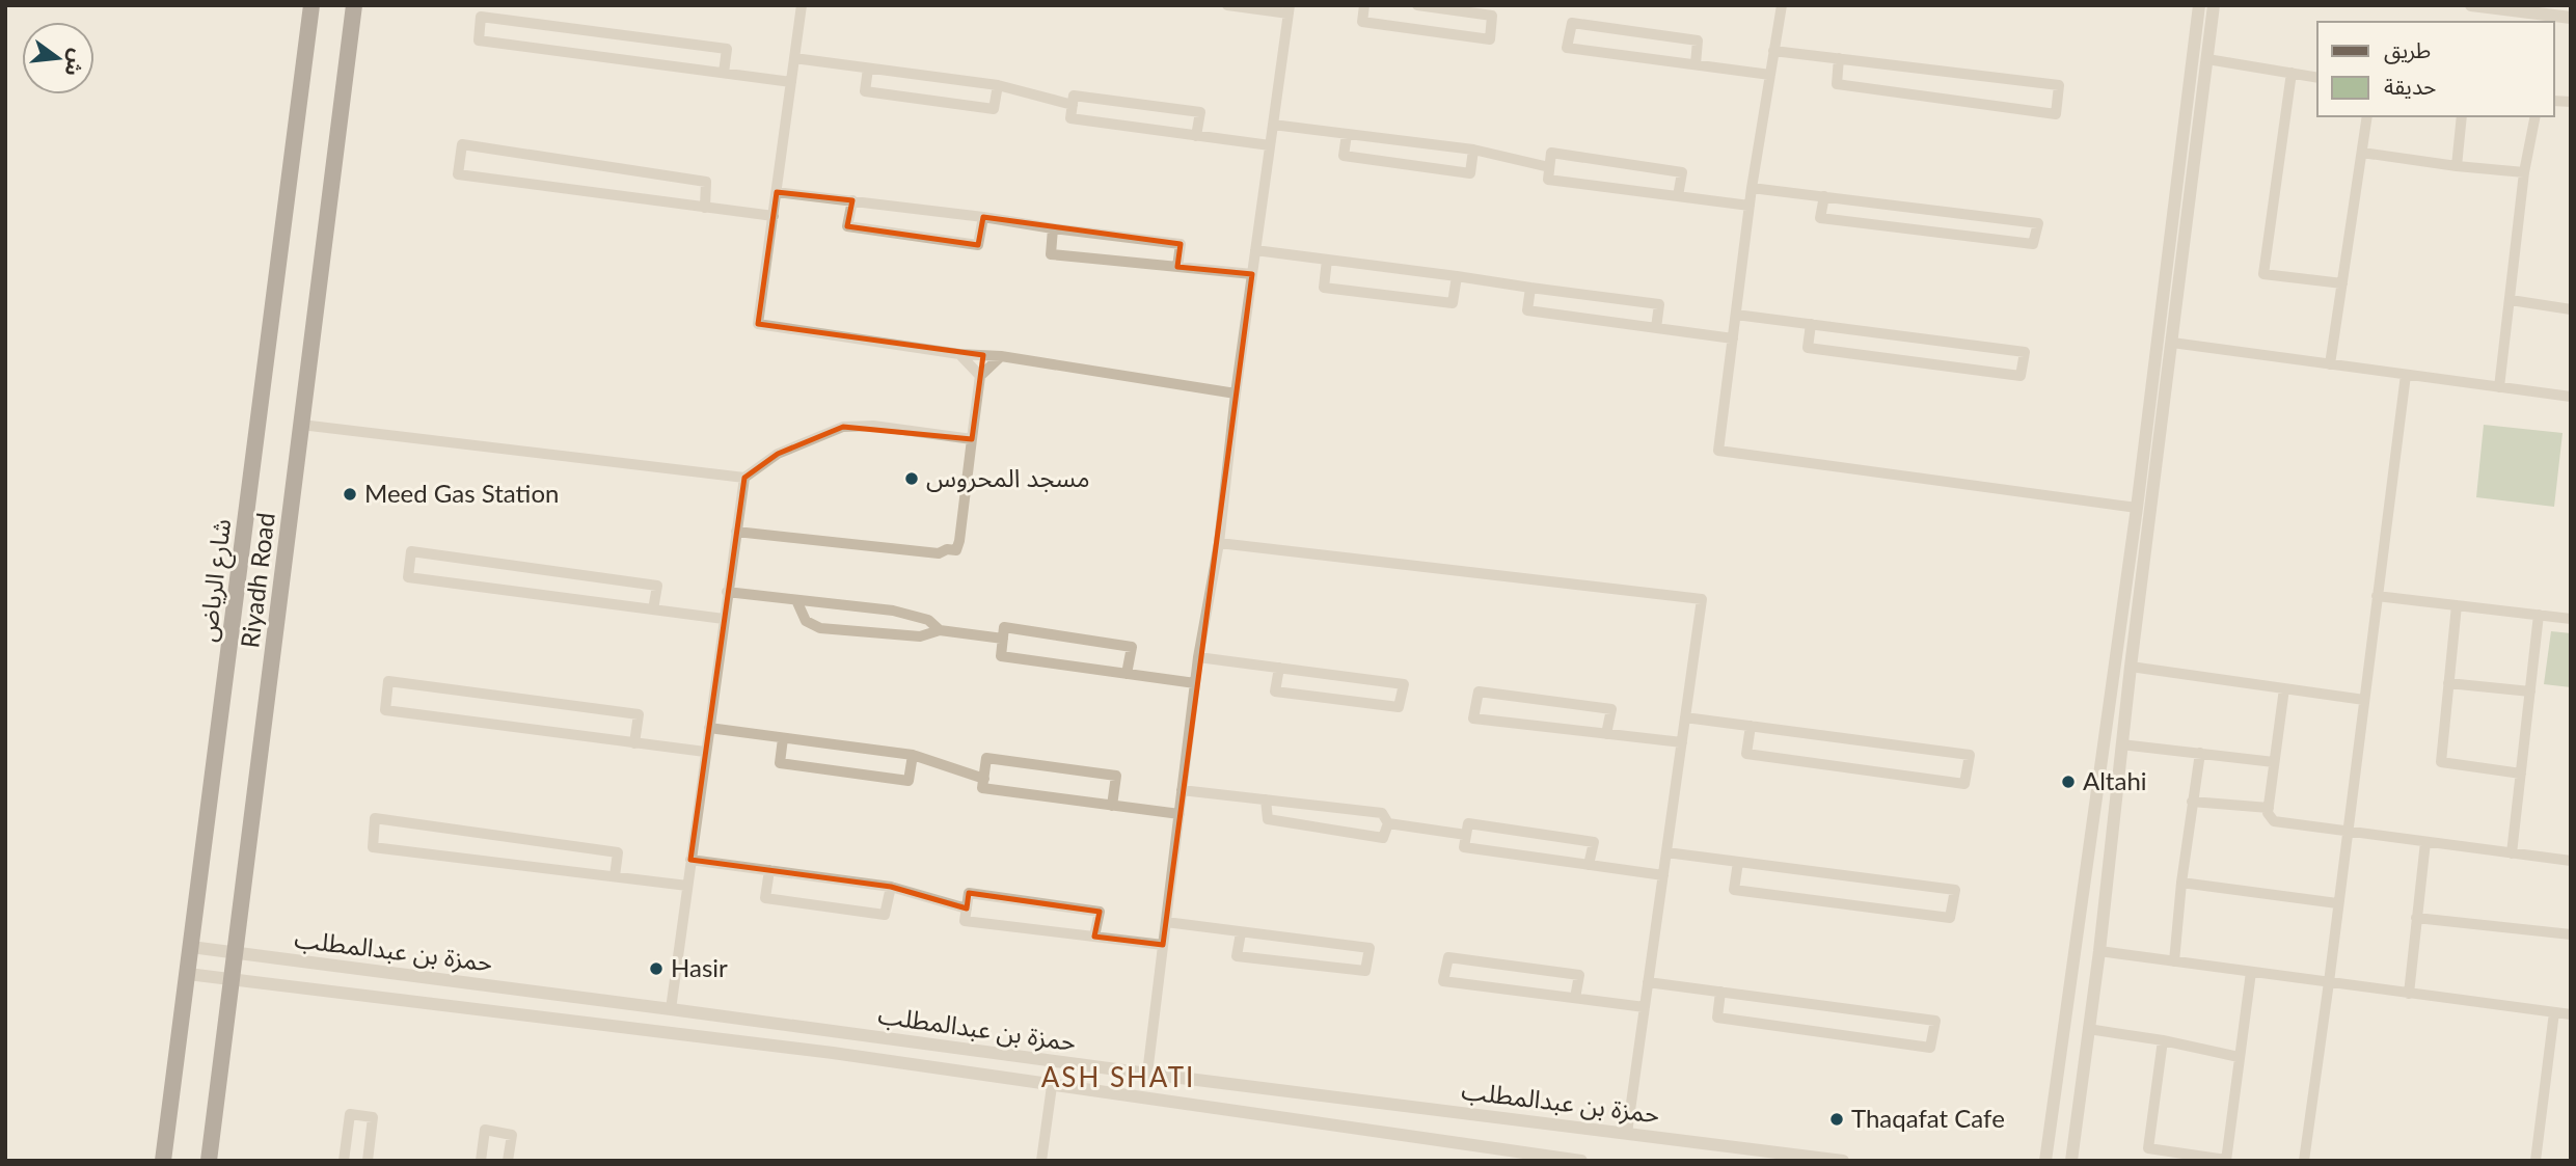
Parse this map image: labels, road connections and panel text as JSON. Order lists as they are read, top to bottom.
{
  "streets": {
    "main road": ["شارع الرياض", "Riyadh Road"],
    "street": ["حمزة بن عبدالمطلب"]
  },
  "crossings": [
    ["شارع الرياض", "حمزة بن عبدالمطلب"],
    ["Riyadh Road", "حمزة بن عبدالمطلب"]
  ],
  "districts": ["ASH SHATI"],
  "places": [
    "مسجد المحروس",
    "Meed Gas Station",
    "Altahi",
    "Hasir",
    "Thaqafat Cafe"
  ],
  "legend": ["طريق", "حديقة"],
  "north": "right"
}
